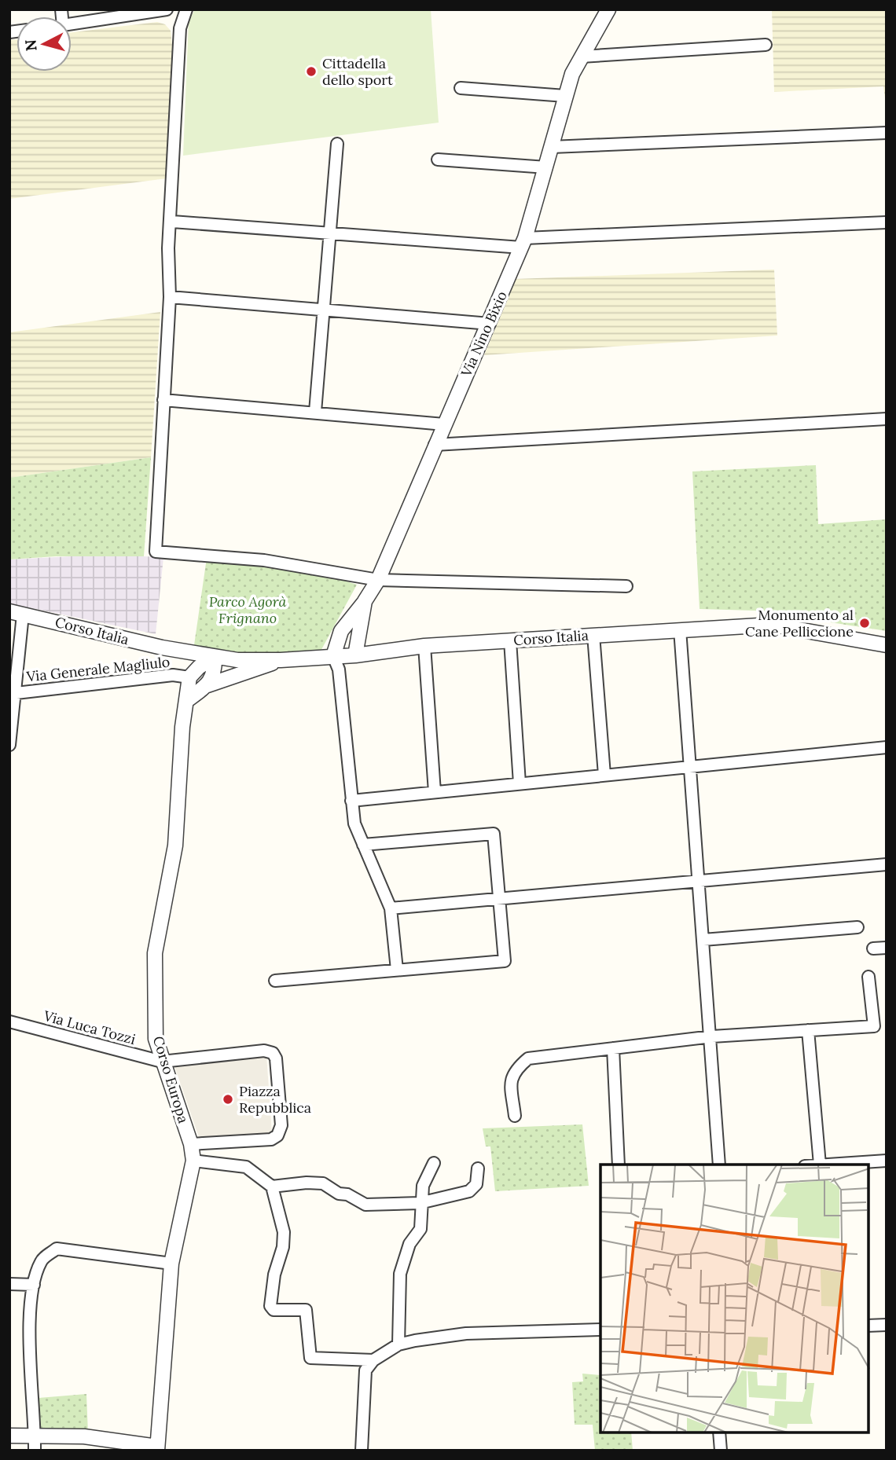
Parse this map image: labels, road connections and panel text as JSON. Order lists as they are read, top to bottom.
{
  "streets": {
    "street": [
      "Via Nino Bixio",
      "Corso Italia",
      "Via Generale Magliulo",
      "Via Luca Tozzi",
      "Corso Europa"
    ]
  },
  "crossings": [
    ["Via Nino Bixio", "Corso Italia"],
    ["Via Luca Tozzi", "Corso Europa"]
  ],
  "parks": ["Parco Agorà Frignano"],
  "places": ["Cittadella dello sport", "Monumento al Cane Pelliccione", "Piazza Repubblica"],
  "north": "left"
}
